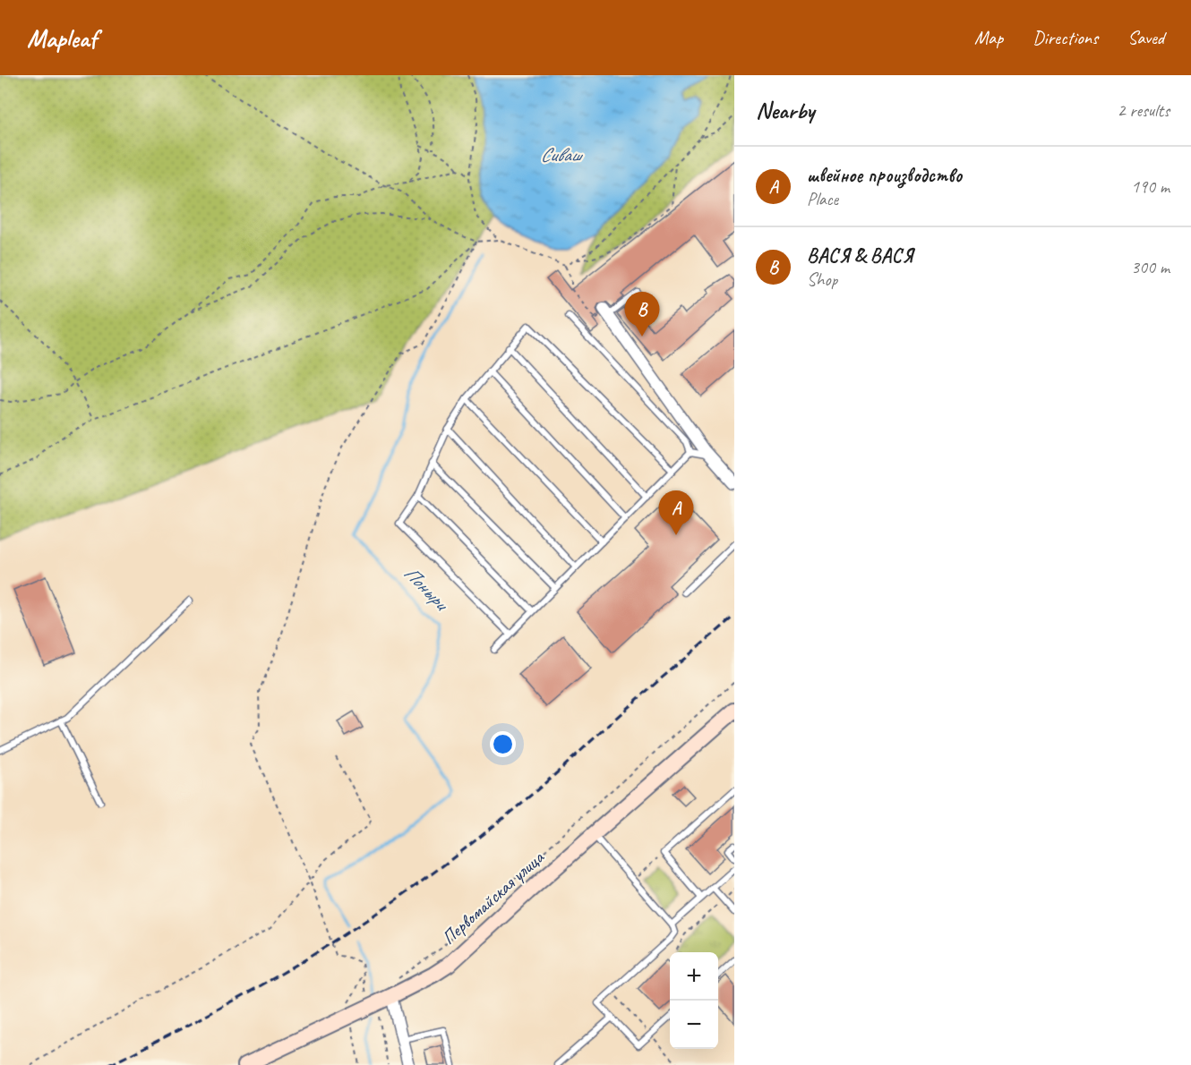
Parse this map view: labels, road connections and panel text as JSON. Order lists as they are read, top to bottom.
{
  "streets": {
    "street": ["Первомайская улица"]
  },
  "water": ["Сиваш", "Поныри"],
  "page": {
    "header": "Mapleaf",
    "nav": ["Map", "Directions", "Saved"],
    "heading": ["Nearby", "2 results"],
    "list": [
      {
        "mark": "A",
        "name": "швейное производство",
        "note": "Place",
        "value": "190 m"
      },
      {
        "mark": "B",
        "name": "ВАСЯ & ВАСЯ",
        "note": "Shop",
        "value": "300 m"
      }
    ],
    "pins": ["B", "A"],
    "map_buttons": ["+", "−"]
  }
}
